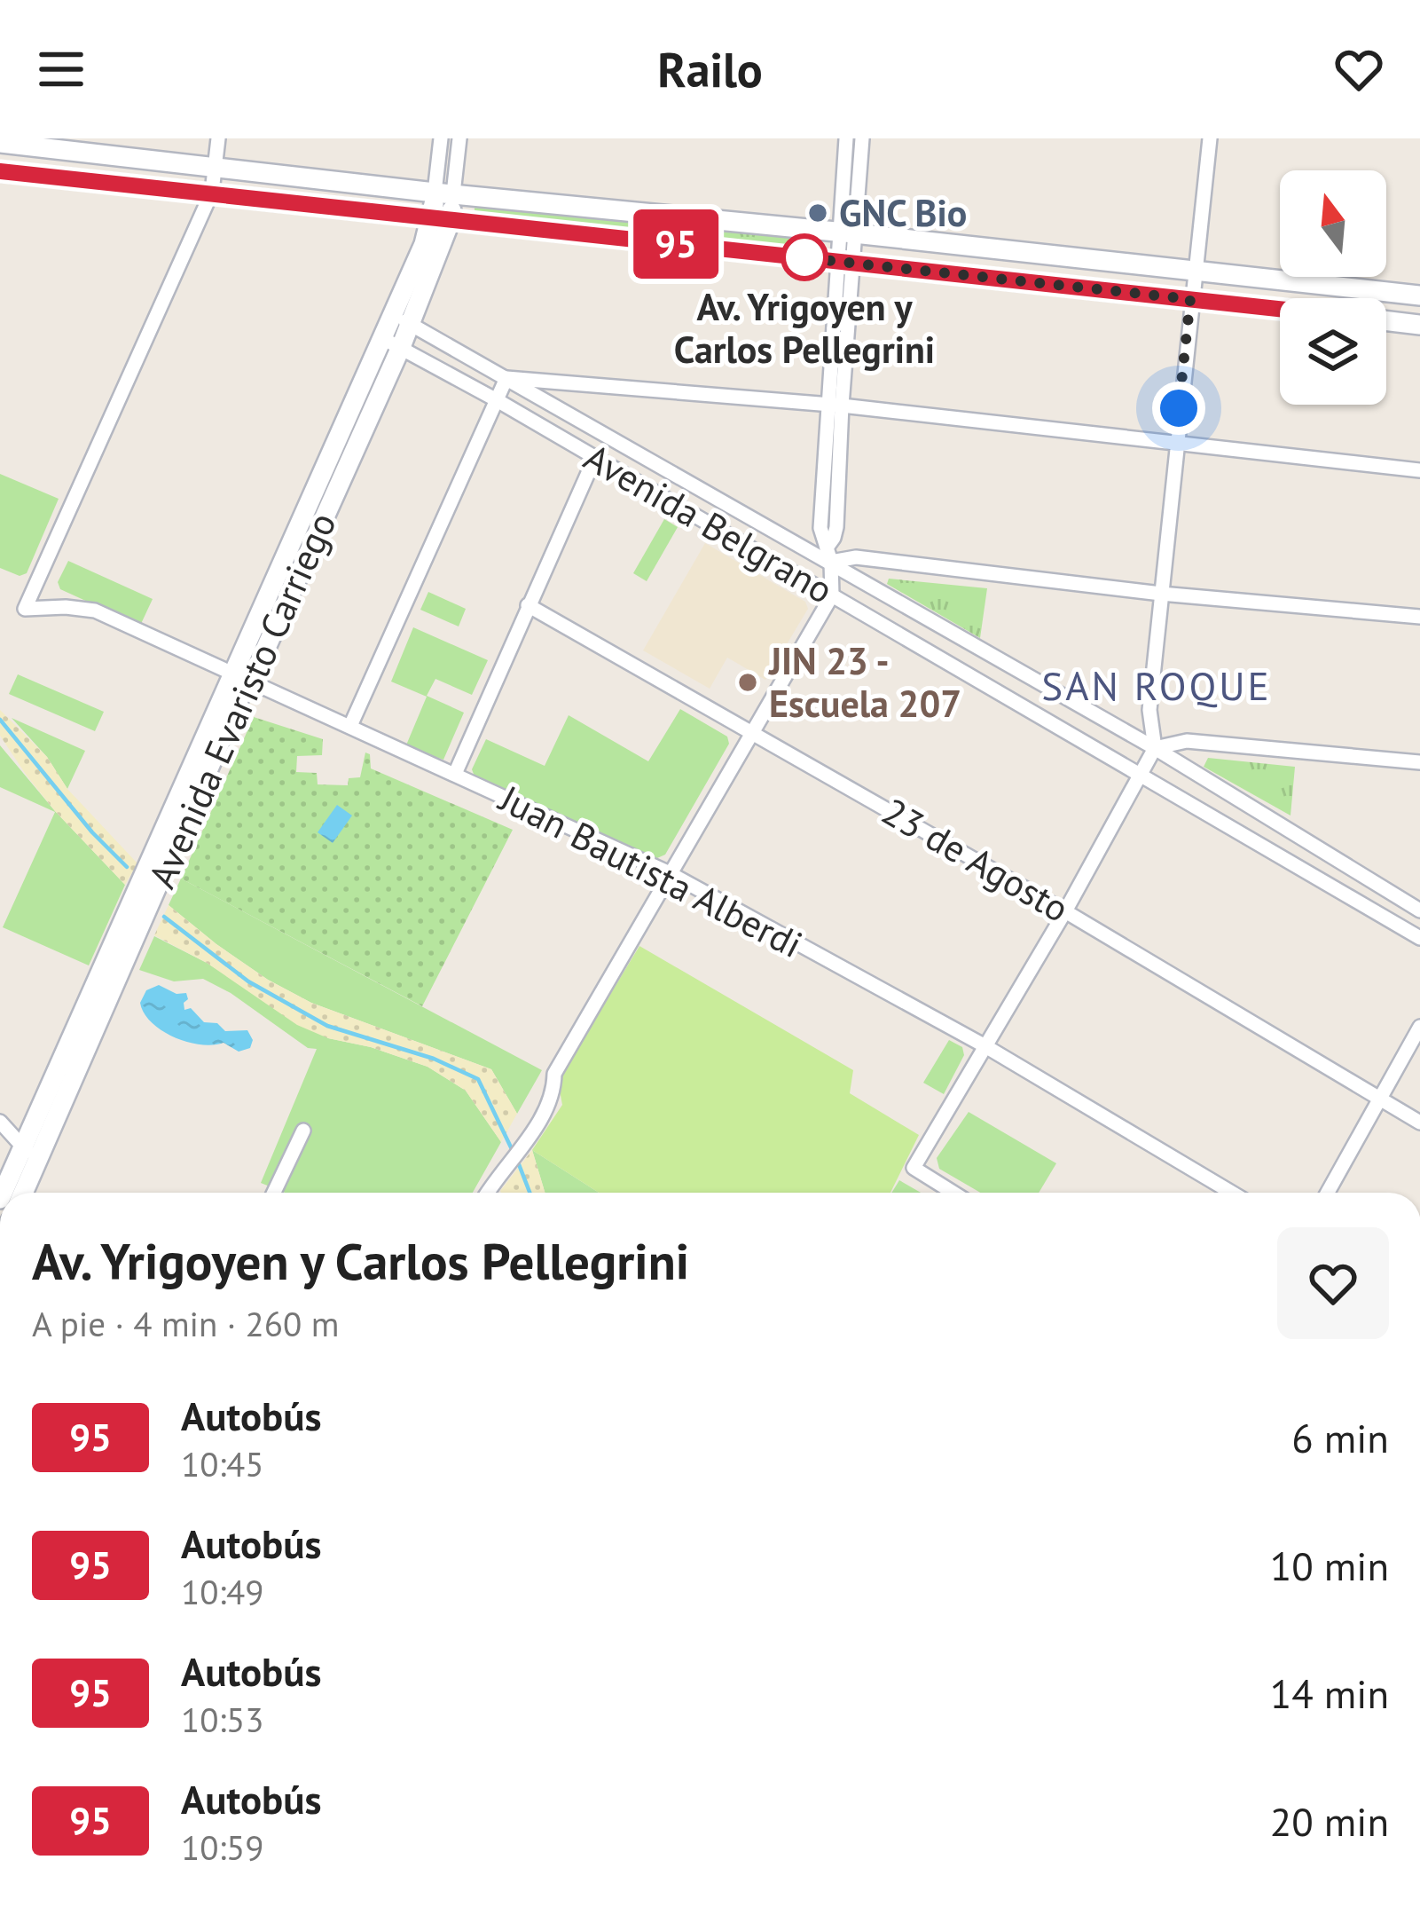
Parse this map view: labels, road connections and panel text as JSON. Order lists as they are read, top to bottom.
{
  "streets": {
    "street": [
      "Avenida Belgrano",
      "Avenida Evaristo Carriego",
      "23 de Agosto",
      "Juan Bautista Alberdi"
    ]
  },
  "crossings": [
    ["Avenida Belgrano", "Avenida Evaristo Carriego"],
    ["Avenida Evaristo Carriego", "Juan Bautista Alberdi"]
  ],
  "districts": ["SAN ROQUE"],
  "places": ["GNC Bio", "Av. Yrigoyen y Carlos Pellegrini", "JIN 23 - Escuela 207"],
  "lines": ["bus line 95"],
  "north": "top",
  "page": {
    "header": "Railo",
    "on_map": "95",
    "heading": ["Av. Yrigoyen y Carlos Pellegrini", "A pie · 4 min · 260 m"],
    "list": [
      {
        "mark": "95",
        "name": "Autobús",
        "note": "10:45",
        "value": "6 min"
      },
      {
        "mark": "95",
        "name": "Autobús",
        "note": "10:49",
        "value": "10 min"
      },
      {
        "mark": "95",
        "name": "Autobús",
        "note": "10:53",
        "value": "14 min"
      },
      {
        "mark": "95",
        "name": "Autobús",
        "note": "10:59",
        "value": "20 min"
      }
    ]
  }
}
